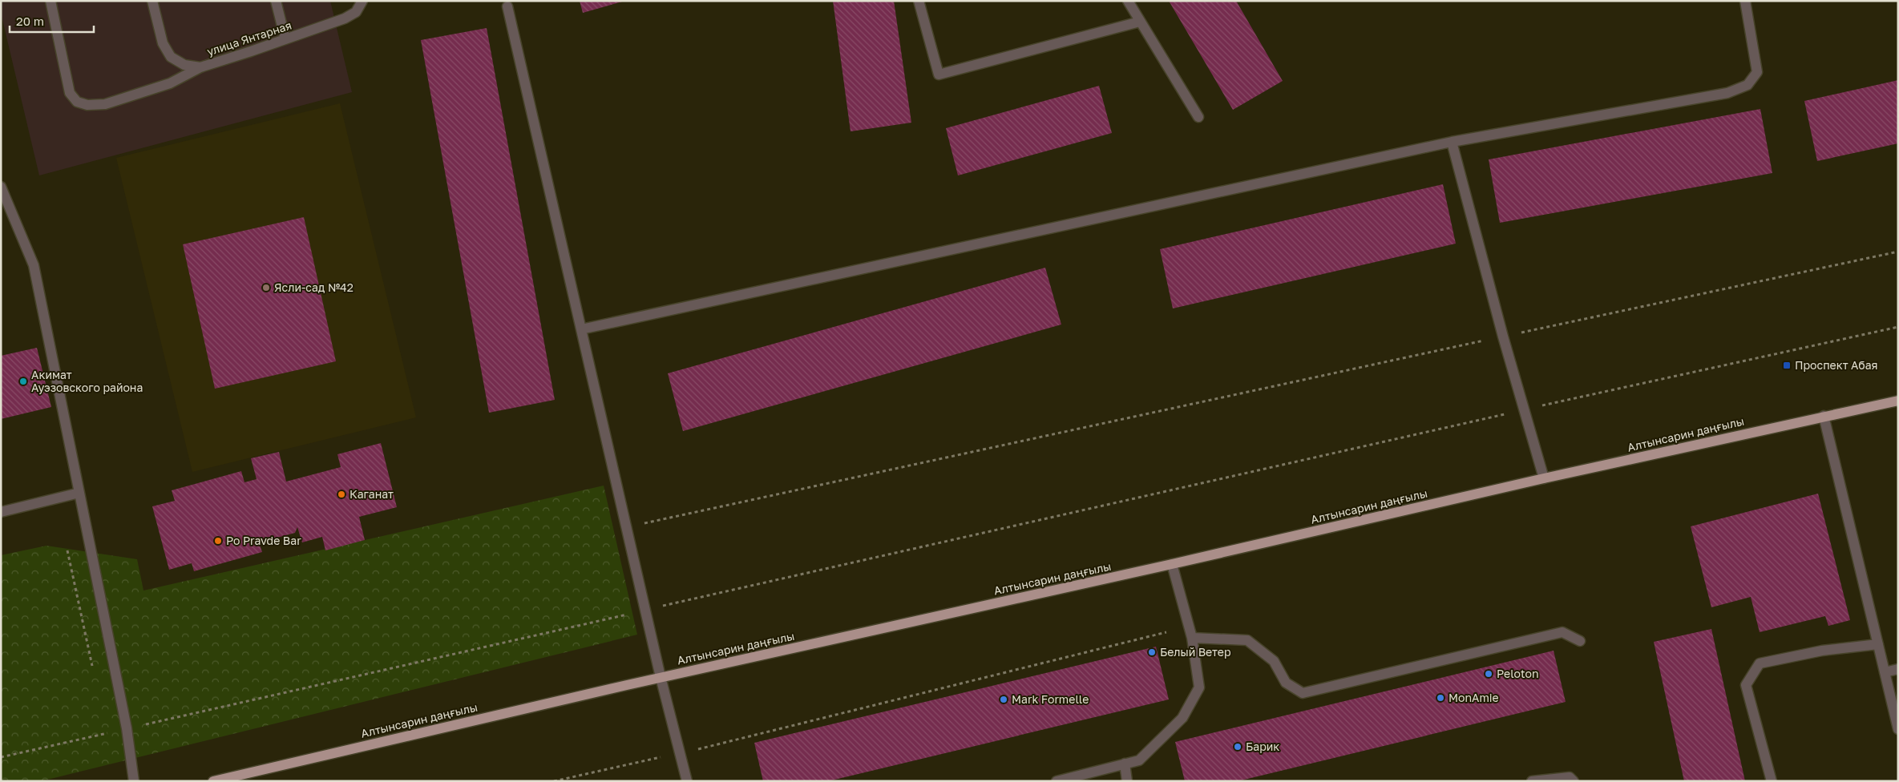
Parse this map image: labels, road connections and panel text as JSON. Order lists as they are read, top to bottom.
{
  "streets": {
    "main road": ["Алтынсарин даңғылы"],
    "street": ["улица Янтарная"]
  },
  "places": {
    "other": [
      "Ясли-сад №42",
      "Акимат Ауэзовского района",
      "Каганат",
      "Po Pravde Bar",
      "Белый Ветер",
      "Peloton",
      "MonAmie",
      "Mark Formelle",
      "Барик"
    ],
    "transit": ["Проспект Абая"]
  },
  "scale_bar": "20 m"
}
